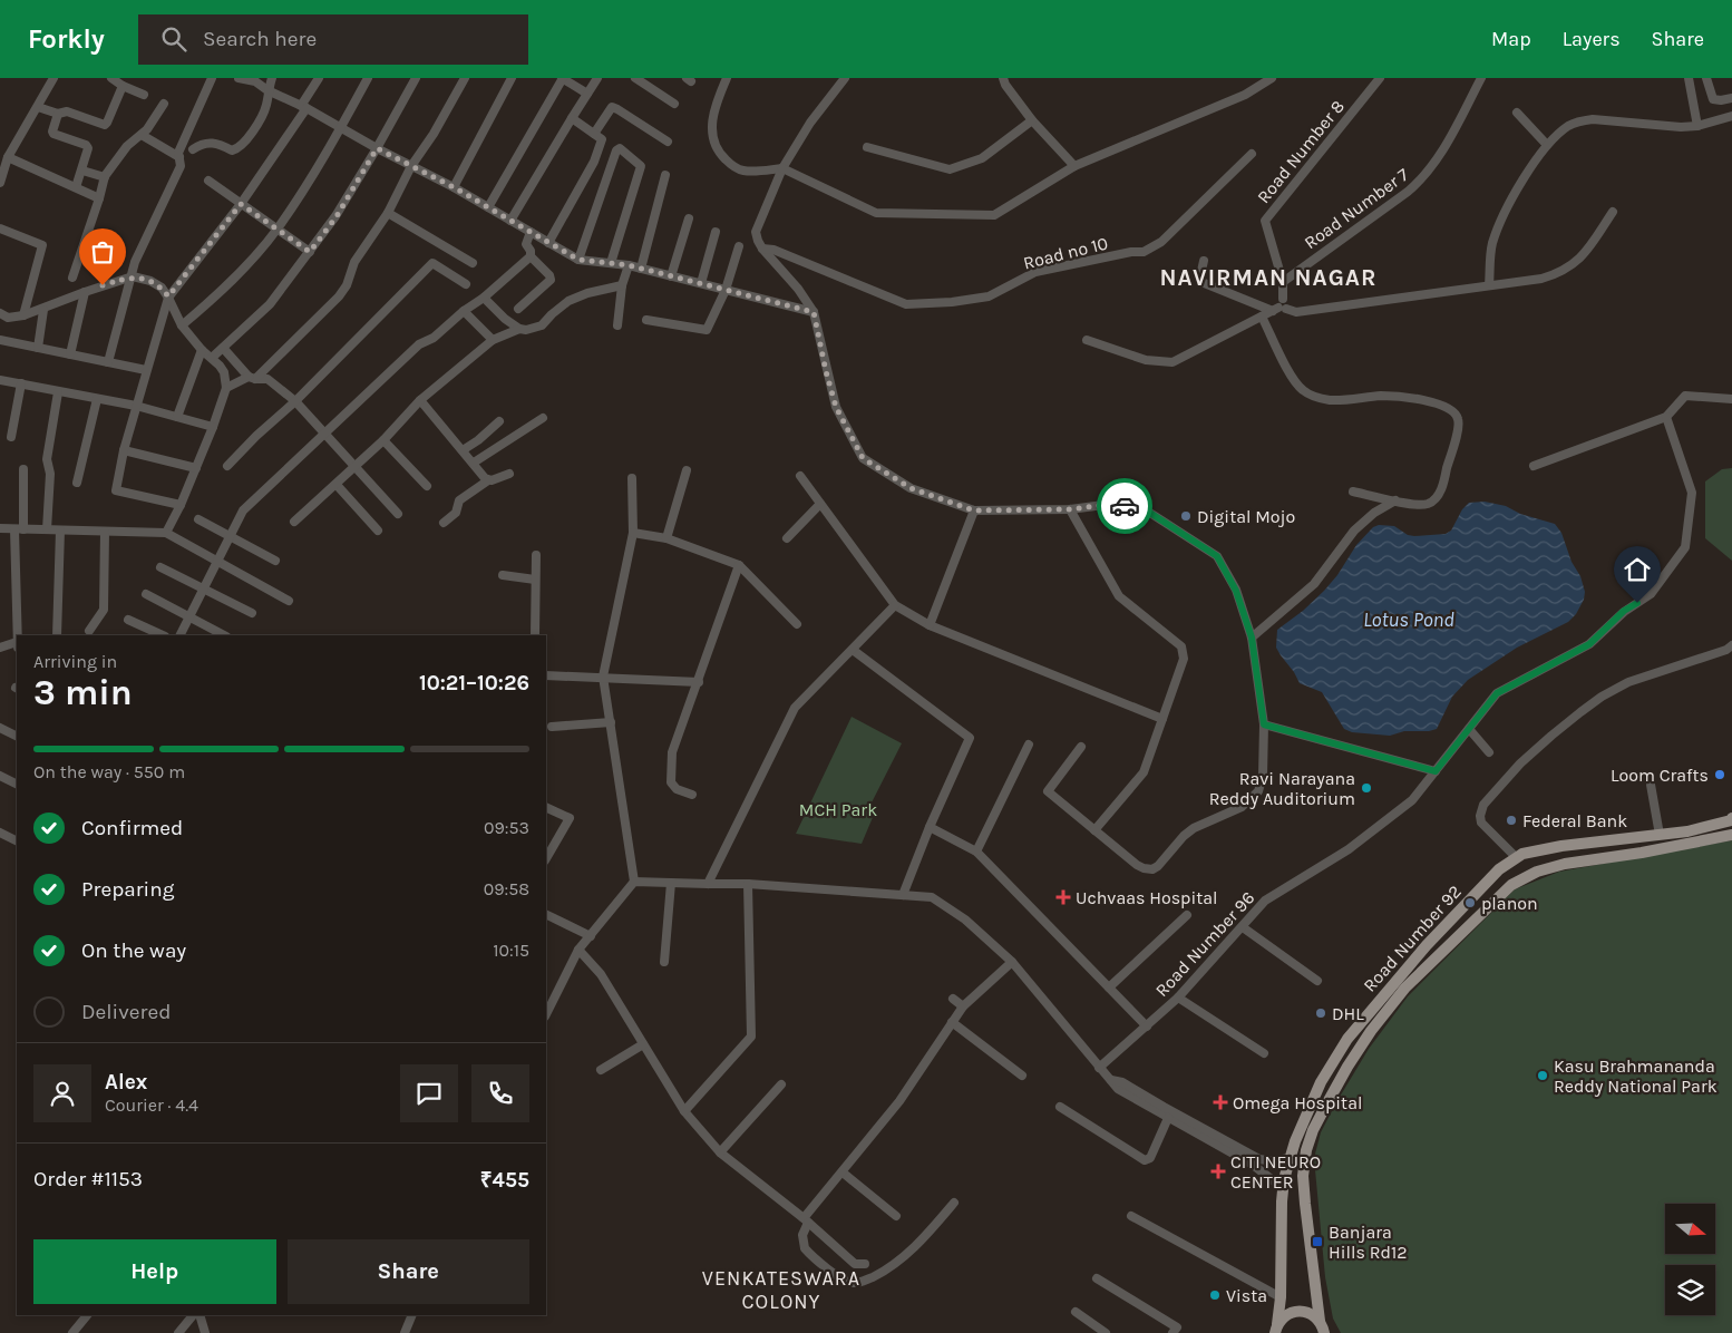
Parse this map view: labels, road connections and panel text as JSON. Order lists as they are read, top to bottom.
{
  "streets": {
    "main road": ["Road Number 92"],
    "street": [
      "Road Number 8",
      "Road Number 7",
      "Road no 10",
      "Road Number 96"
    ]
  },
  "crossings": [
    ["Road Number 8", "Road Number 7"]
  ],
  "districts": ["NAVIRMAN NAGAR", "VENKATESWARA COLONY"],
  "water": ["Lotus Pond"],
  "parks": ["MCH Park"],
  "places": {
    "other": [
      "Digital Mojo",
      "Loom Crafts",
      "Ravi Narayana Reddy Auditorium",
      "Federal Bank",
      "planon",
      "DHL",
      "Kasu Brahmananda Reddy National Park",
      "Vista"
    ],
    "health": ["Uchvaas Hospital", "Omega Hospital", "CITI NEURO CENTER"],
    "transit": ["Banjara Hills Rd12"]
  },
  "north": "right",
  "page": {
    "header": "Forkly",
    "search": "Search here",
    "nav": ["Map", "Layers", "Share"],
    "heading": ["3 min", "Arriving in", "10:21–10:26"],
    "panel": [
      "Alex",
      "Courier · 4.4",
      "Order #1153",
      "₹455"
    ],
    "bar": "On the way · 550 m",
    "list": [
      ["Confirmed", "09:53"],
      ["Preparing", "09:58"],
      ["On the way", "10:15"],
      "Delivered"
    ],
    "buttons": ["Help", "Share"]
  }
}
